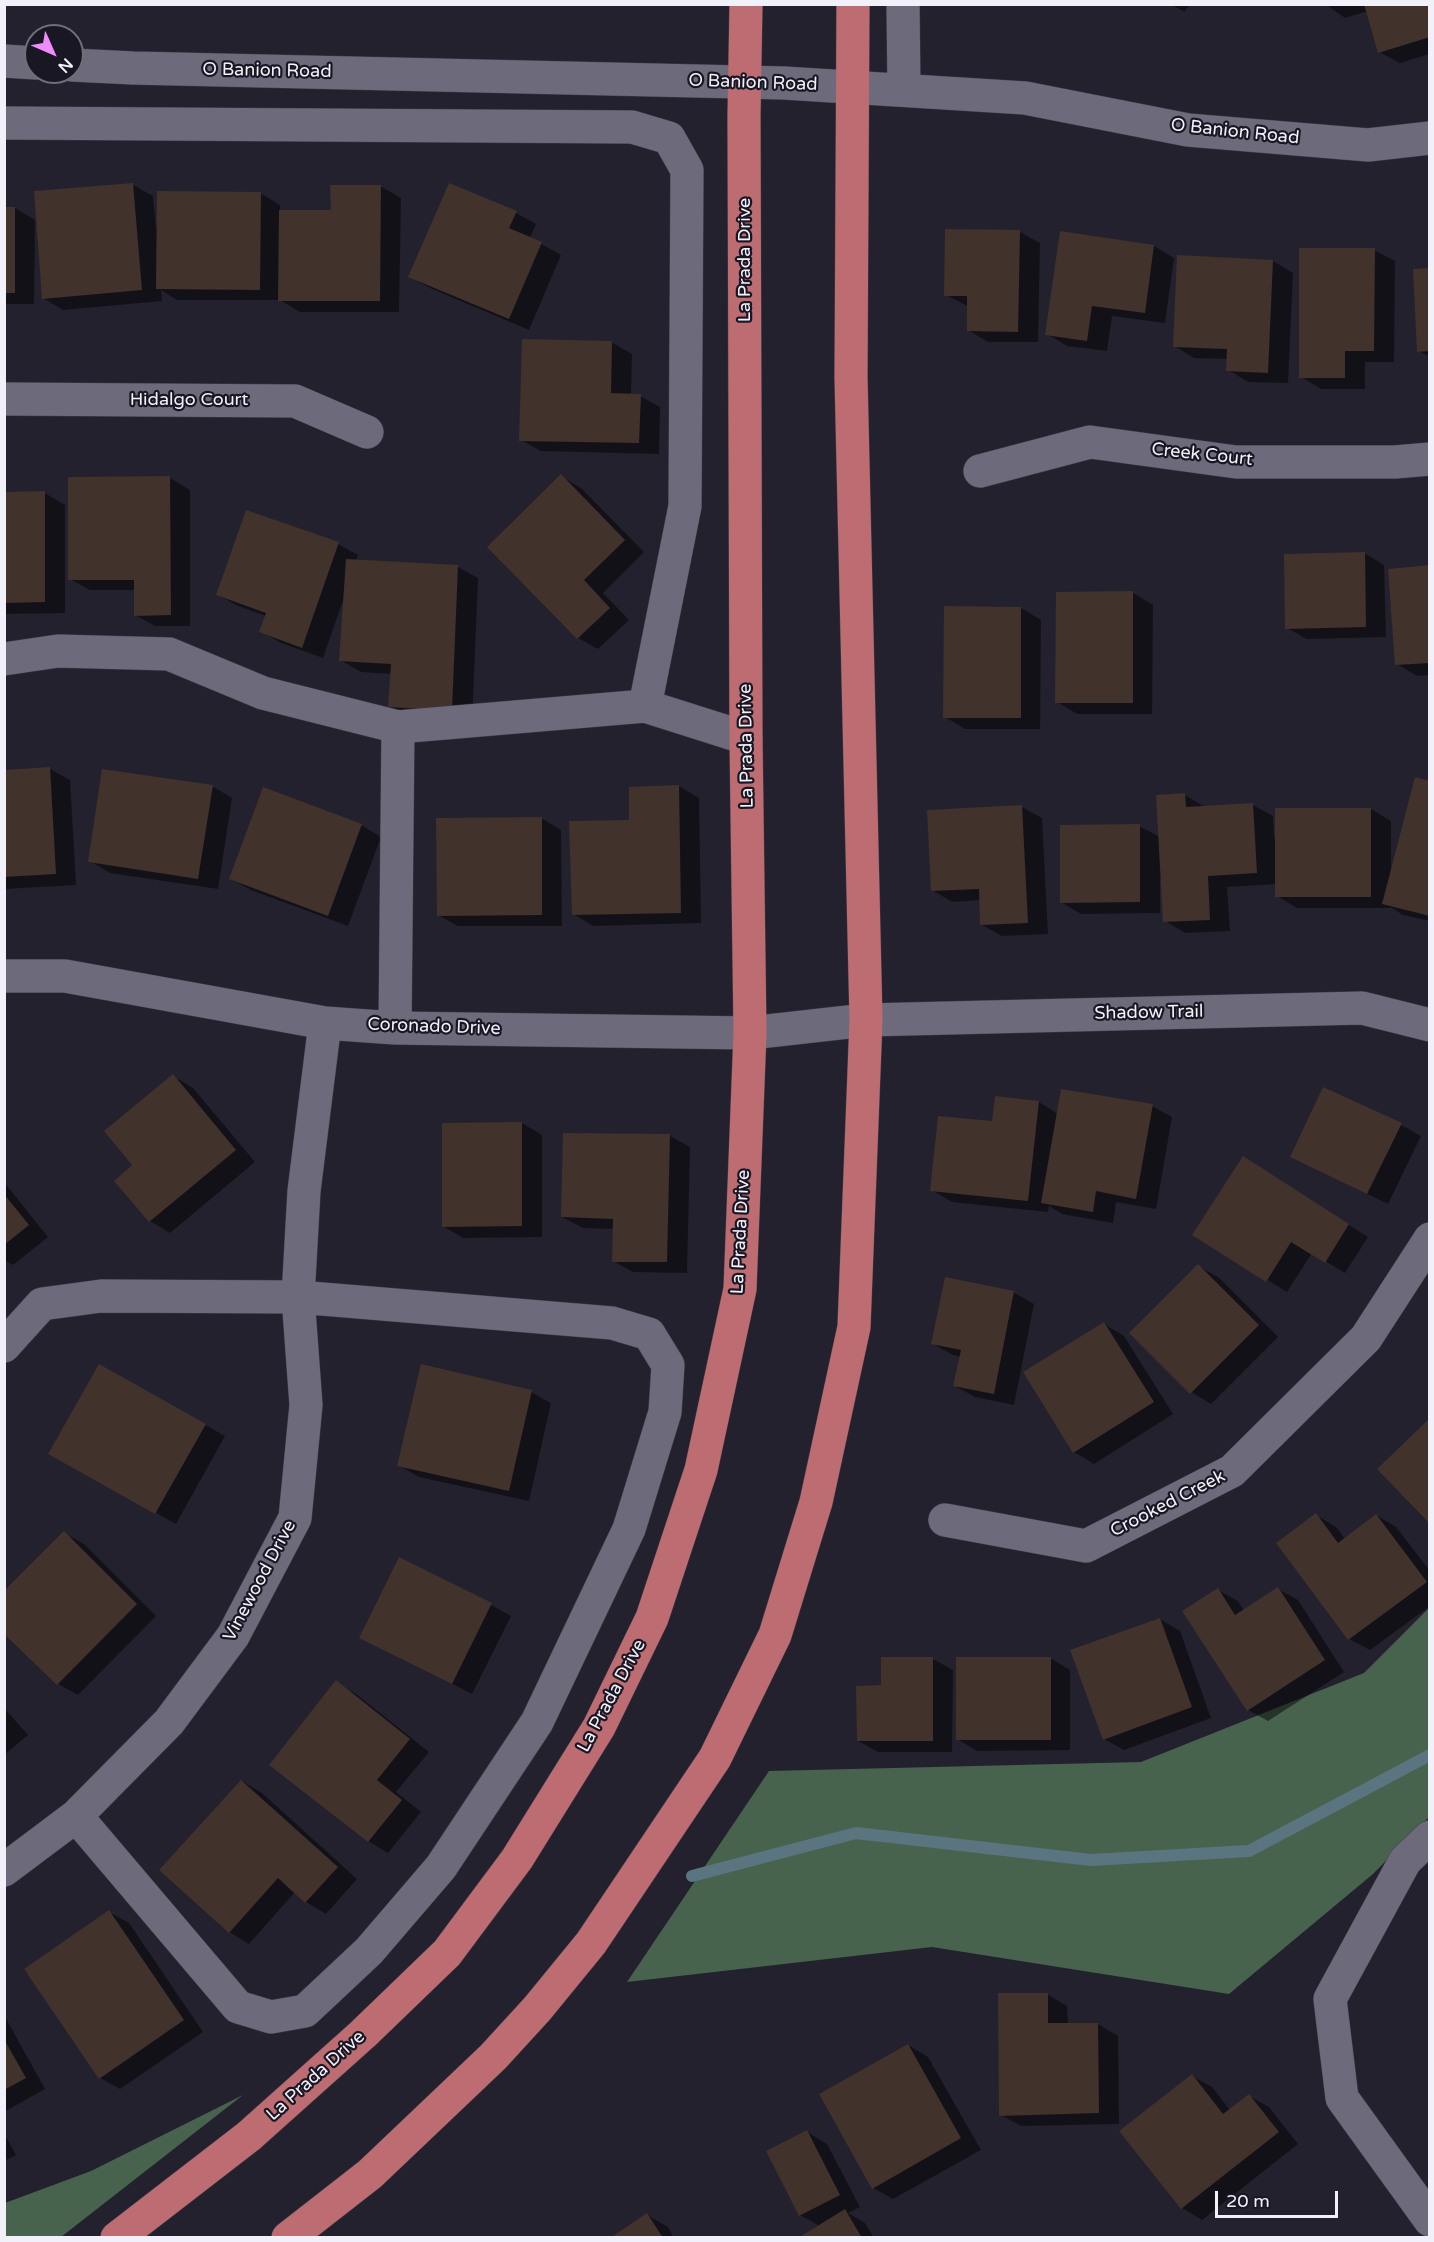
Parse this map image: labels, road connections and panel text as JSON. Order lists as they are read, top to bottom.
{
  "streets": {
    "main road": ["La Prada Drive"],
    "street": [
      "O Banion Road",
      "Hidalgo Court",
      "Creek Court",
      "Shadow Trail",
      "Coronado Drive",
      "Crooked Creek",
      "Vinewood Drive"
    ]
  },
  "crossings": [
    ["O Banion Road", "La Prada Drive"],
    ["La Prada Drive", "Coronado Drive"],
    ["Shadow Trail", "Coronado Drive"],
    ["Coronado Drive", "Vinewood Drive"]
  ],
  "scale_bar": "20 m",
  "north": "bottom right"
}
